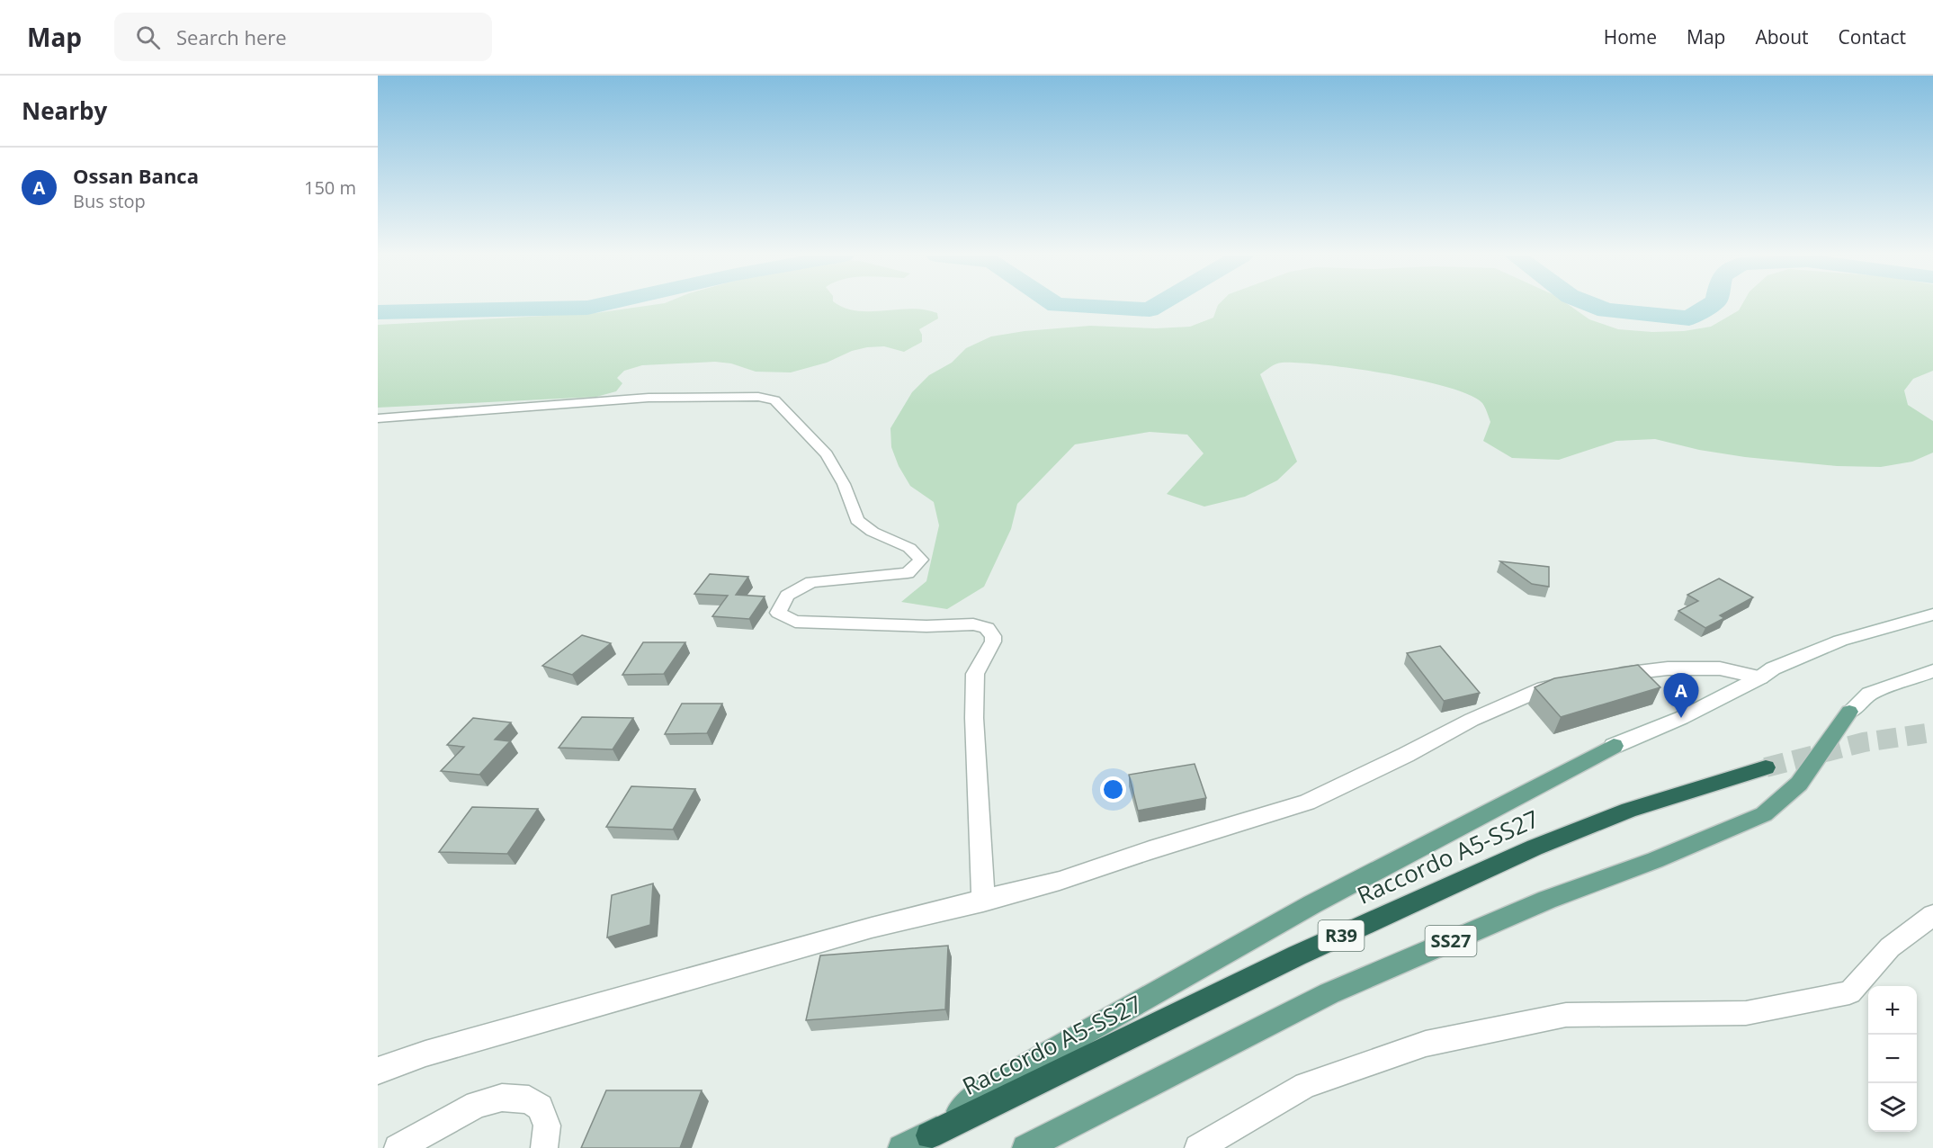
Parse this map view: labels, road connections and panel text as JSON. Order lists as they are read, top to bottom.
{
  "streets": {
    "highway": ["Raccordo A5-SS27", "R39"],
    "main road": ["SS27"]
  },
  "page": {
    "header": "Map",
    "search": "Search here",
    "nav": [
      "Home",
      "Map",
      "About",
      "Contact"
    ],
    "heading": "Nearby",
    "list": [
      {
        "mark": "A",
        "name": "Ossan Banca",
        "note": "Bus stop",
        "value": "150 m"
      }
    ],
    "pins": "A",
    "map_buttons": ["+", "−"]
  }
}
